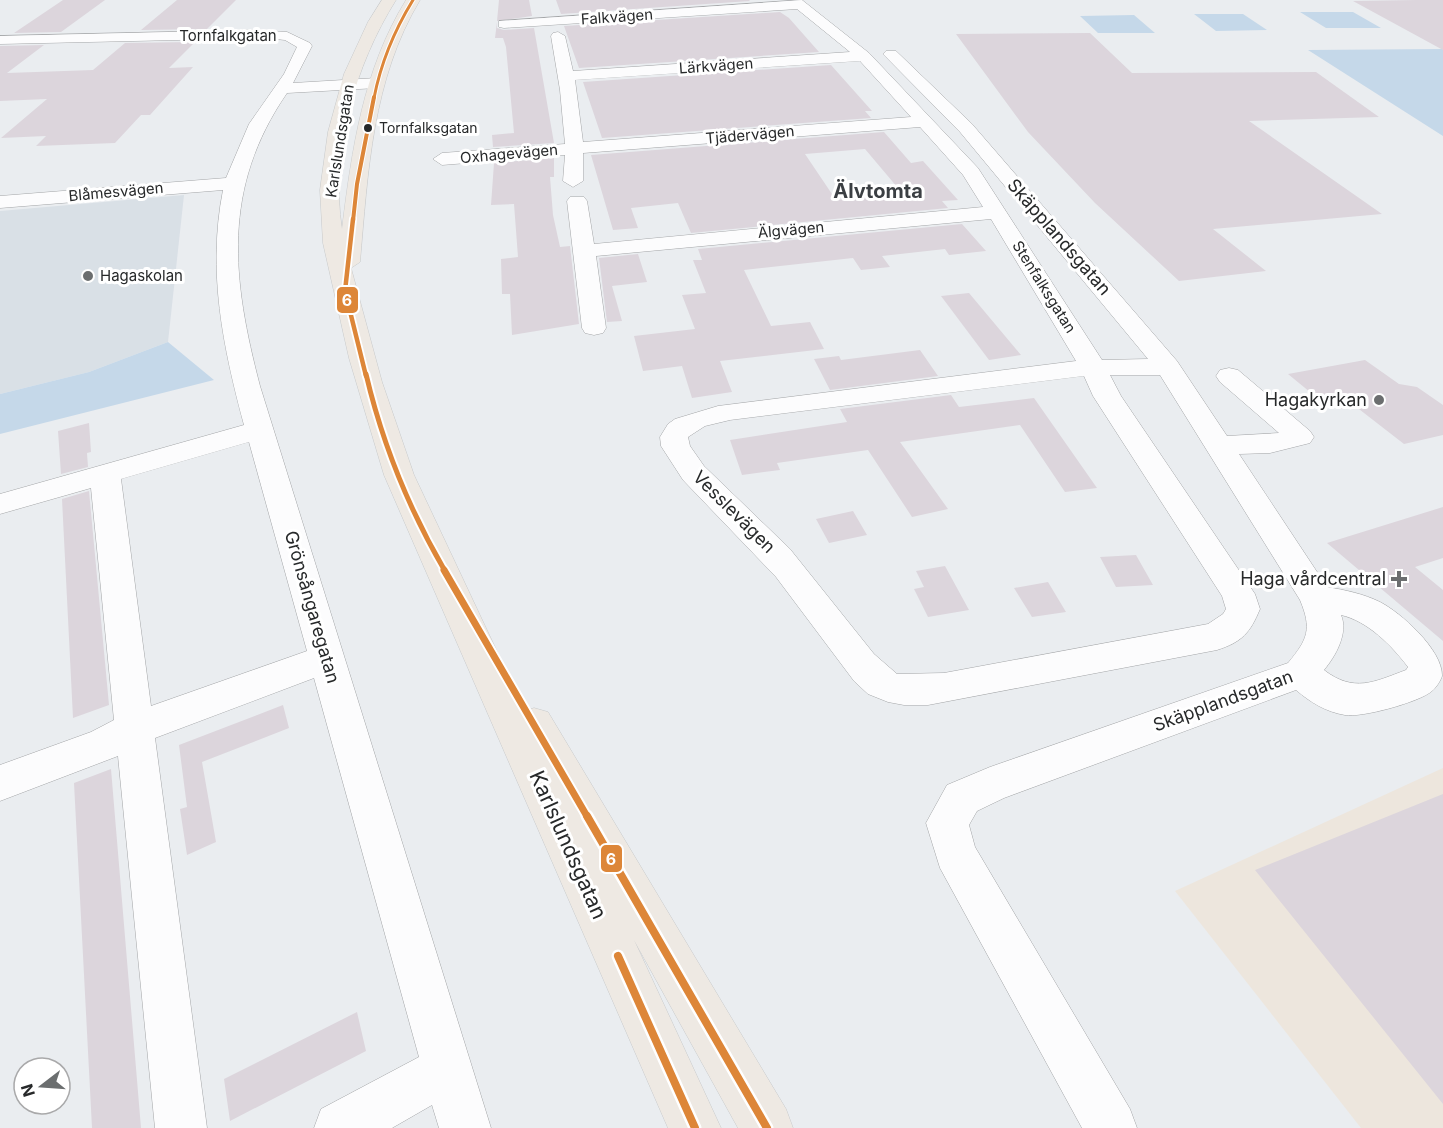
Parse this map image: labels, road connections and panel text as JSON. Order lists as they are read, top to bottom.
{
  "streets": {
    "main road": ["Karlslundsgatan"],
    "street": [
      "Falkvägen",
      "Tornfalkgatan",
      "Lärkvägen",
      "Tjädervägen",
      "Oxhagevägen",
      "Blåmesvägen",
      "Älgvägen",
      "Skäpplandsgatan",
      "Stenfalksgatan",
      "Vesslevägen",
      "Grönsångaregatan"
    ]
  },
  "crossings": [
    ["Falkvägen", "Oxhagevägen"],
    ["Falkvägen", "Stenfalksgatan"],
    ["Tornfalkgatan", "Grönsångaregatan"],
    ["Lärkvägen", "Oxhagevägen"],
    ["Lärkvägen", "Stenfalksgatan"],
    ["Tjädervägen", "Oxhagevägen"],
    ["Tjädervägen", "Stenfalksgatan"],
    ["Oxhagevägen", "Älgvägen"],
    ["Blåmesvägen", "Grönsångaregatan"],
    ["Älgvägen", "Stenfalksgatan"],
    ["Skäpplandsgatan", "Vesslevägen"],
    ["Stenfalksgatan", "Vesslevägen"]
  ],
  "districts": ["Älvtomta"],
  "places": {
    "other": ["Tornfalksgatan", "Hagaskolan", "Hagakyrkan"],
    "health": ["Haga vårdcentral"]
  },
  "lines": ["transit line 6"],
  "north": "left"
}
